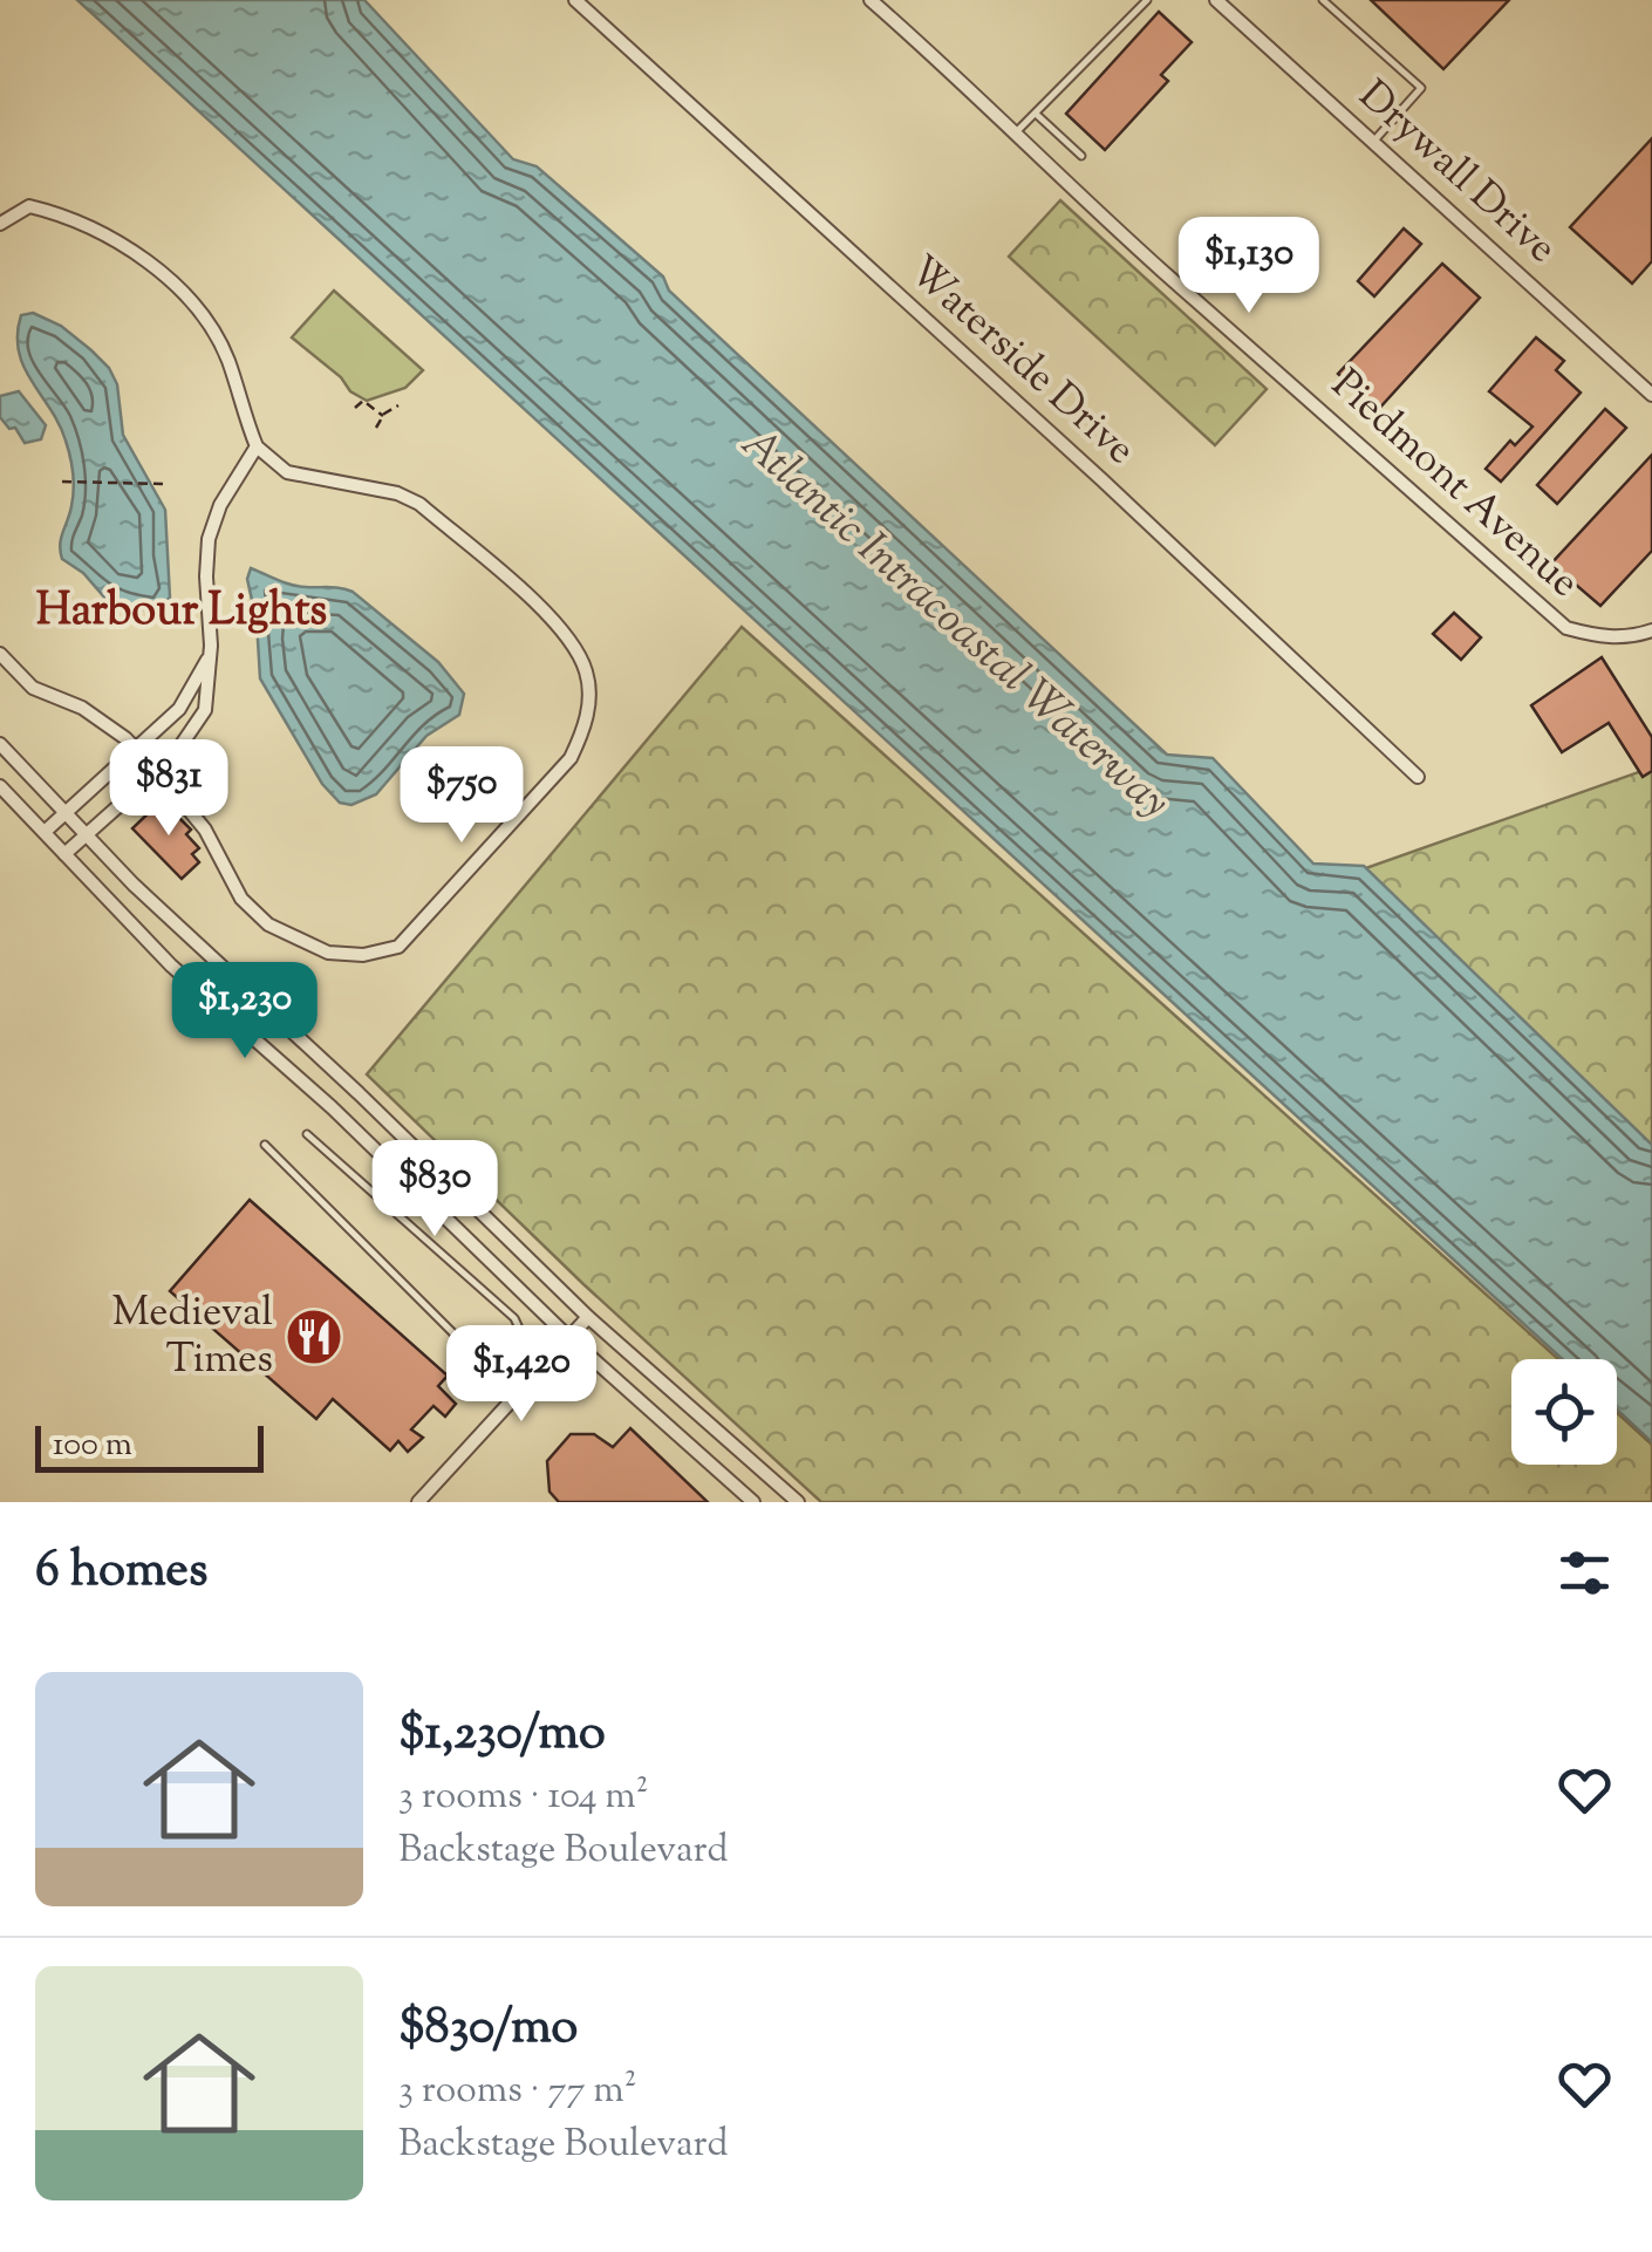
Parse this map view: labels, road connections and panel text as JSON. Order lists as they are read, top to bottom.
{
  "streets": {
    "street": ["Drywall Drive", "Waterside Drive", "Piedmont Avenue"]
  },
  "districts": ["Harbour Lights"],
  "water": ["Atlantic Intracoastal Waterway"],
  "places": {
    "restaurant": ["Medieval Times"]
  },
  "scale_bar": "100 m",
  "page": {
    "price": [
      "$1,130",
      "$831",
      "$750",
      "$1,230",
      "$830",
      "$1,420"
    ],
    "scale": "100 m",
    "heading": "6 homes",
    "list": [
      {
        "name": "$1,230/mo",
        "note": "3 rooms · 104 m² · Backstage Boulevard"
      },
      {
        "name": "$830/mo",
        "note": "3 rooms · 77 m² · Backstage Boulevard"
      }
    ]
  }
}
